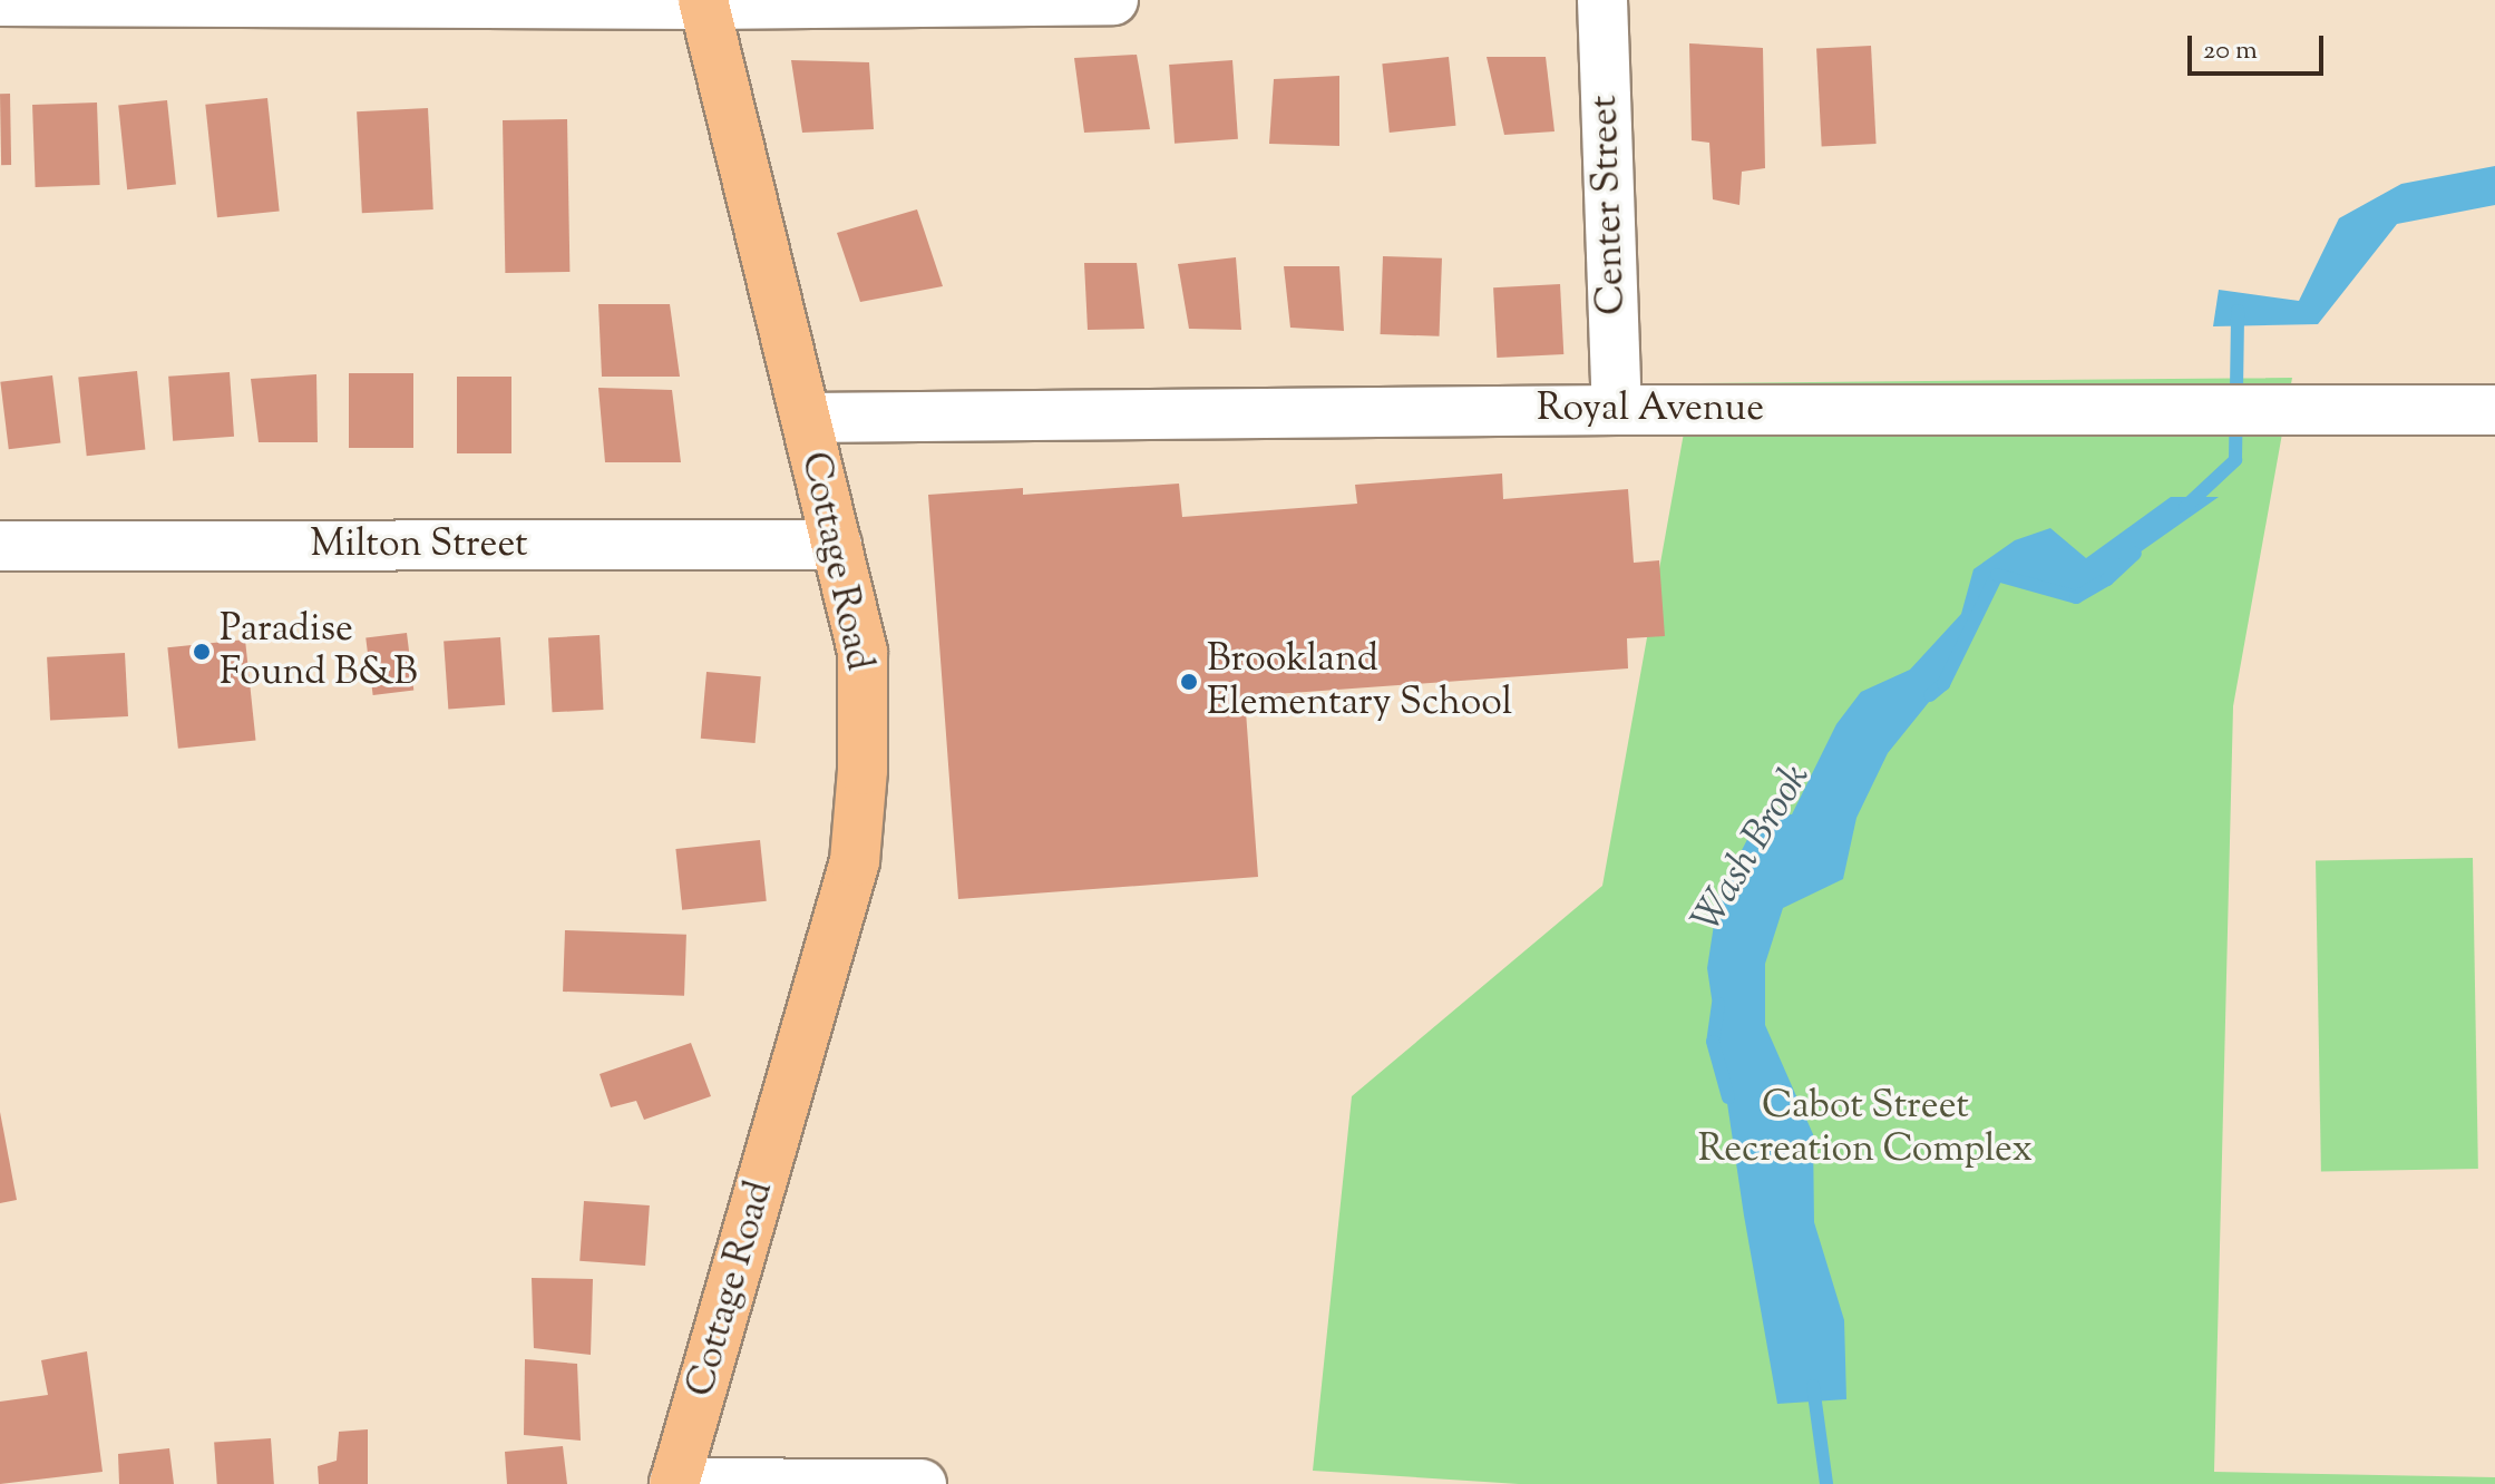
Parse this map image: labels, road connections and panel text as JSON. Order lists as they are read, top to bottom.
{
  "streets": {
    "main road": ["Cottage Road"],
    "street": ["Center Street", "Royal Avenue", "Milton Street"]
  },
  "crossings": [
    ["Center Street", "Royal Avenue"],
    ["Royal Avenue", "Cottage Road"],
    ["Milton Street", "Cottage Road"]
  ],
  "water": ["Wash Brook"],
  "parks": ["Cabot Street Recreation Complex"],
  "places": ["Paradise Found B&B", "Brookland Elementary School"],
  "scale_bar": "20 m"
}
